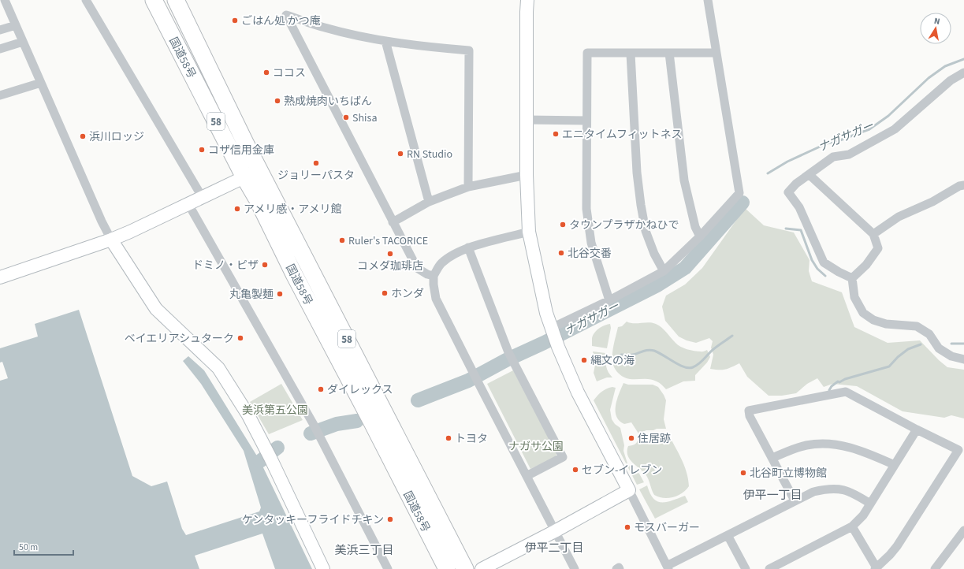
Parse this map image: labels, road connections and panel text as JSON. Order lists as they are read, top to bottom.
{
  "streets": {
    "highway": ["国道58号", "58"]
  },
  "districts": ["伊平一丁目", "伊平二丁目", "美浜三丁目"],
  "water": ["ナガサガー"],
  "parks": ["美浜第五公園", "ナガサ公園"],
  "places": [
    "ごはん処 かつ庵",
    "ココス",
    "熟成焼肉いちばん",
    "Shisa",
    "エニタイムフィットネス",
    "浜川ロッジ",
    "コザ信用金庫",
    "RN Studio",
    "ジョリーパスタ",
    "アメリ感・アメリ館",
    "タウンプラザかねひで",
    "Ruler's TACORICE",
    "北谷交番",
    "コメダ珈琲店",
    "ドミノ・ピザ",
    "ホンダ",
    "丸亀製麺",
    "ベイエリアシュターク",
    "縄文の海",
    "ダイレックス",
    "トヨタ",
    "住居跡",
    "セブン-イレブン",
    "北谷町立博物館",
    "ケンタッキーフライドチキン",
    "モスバーガー"
  ],
  "scale_bar": "50 m",
  "north": "top"
}
